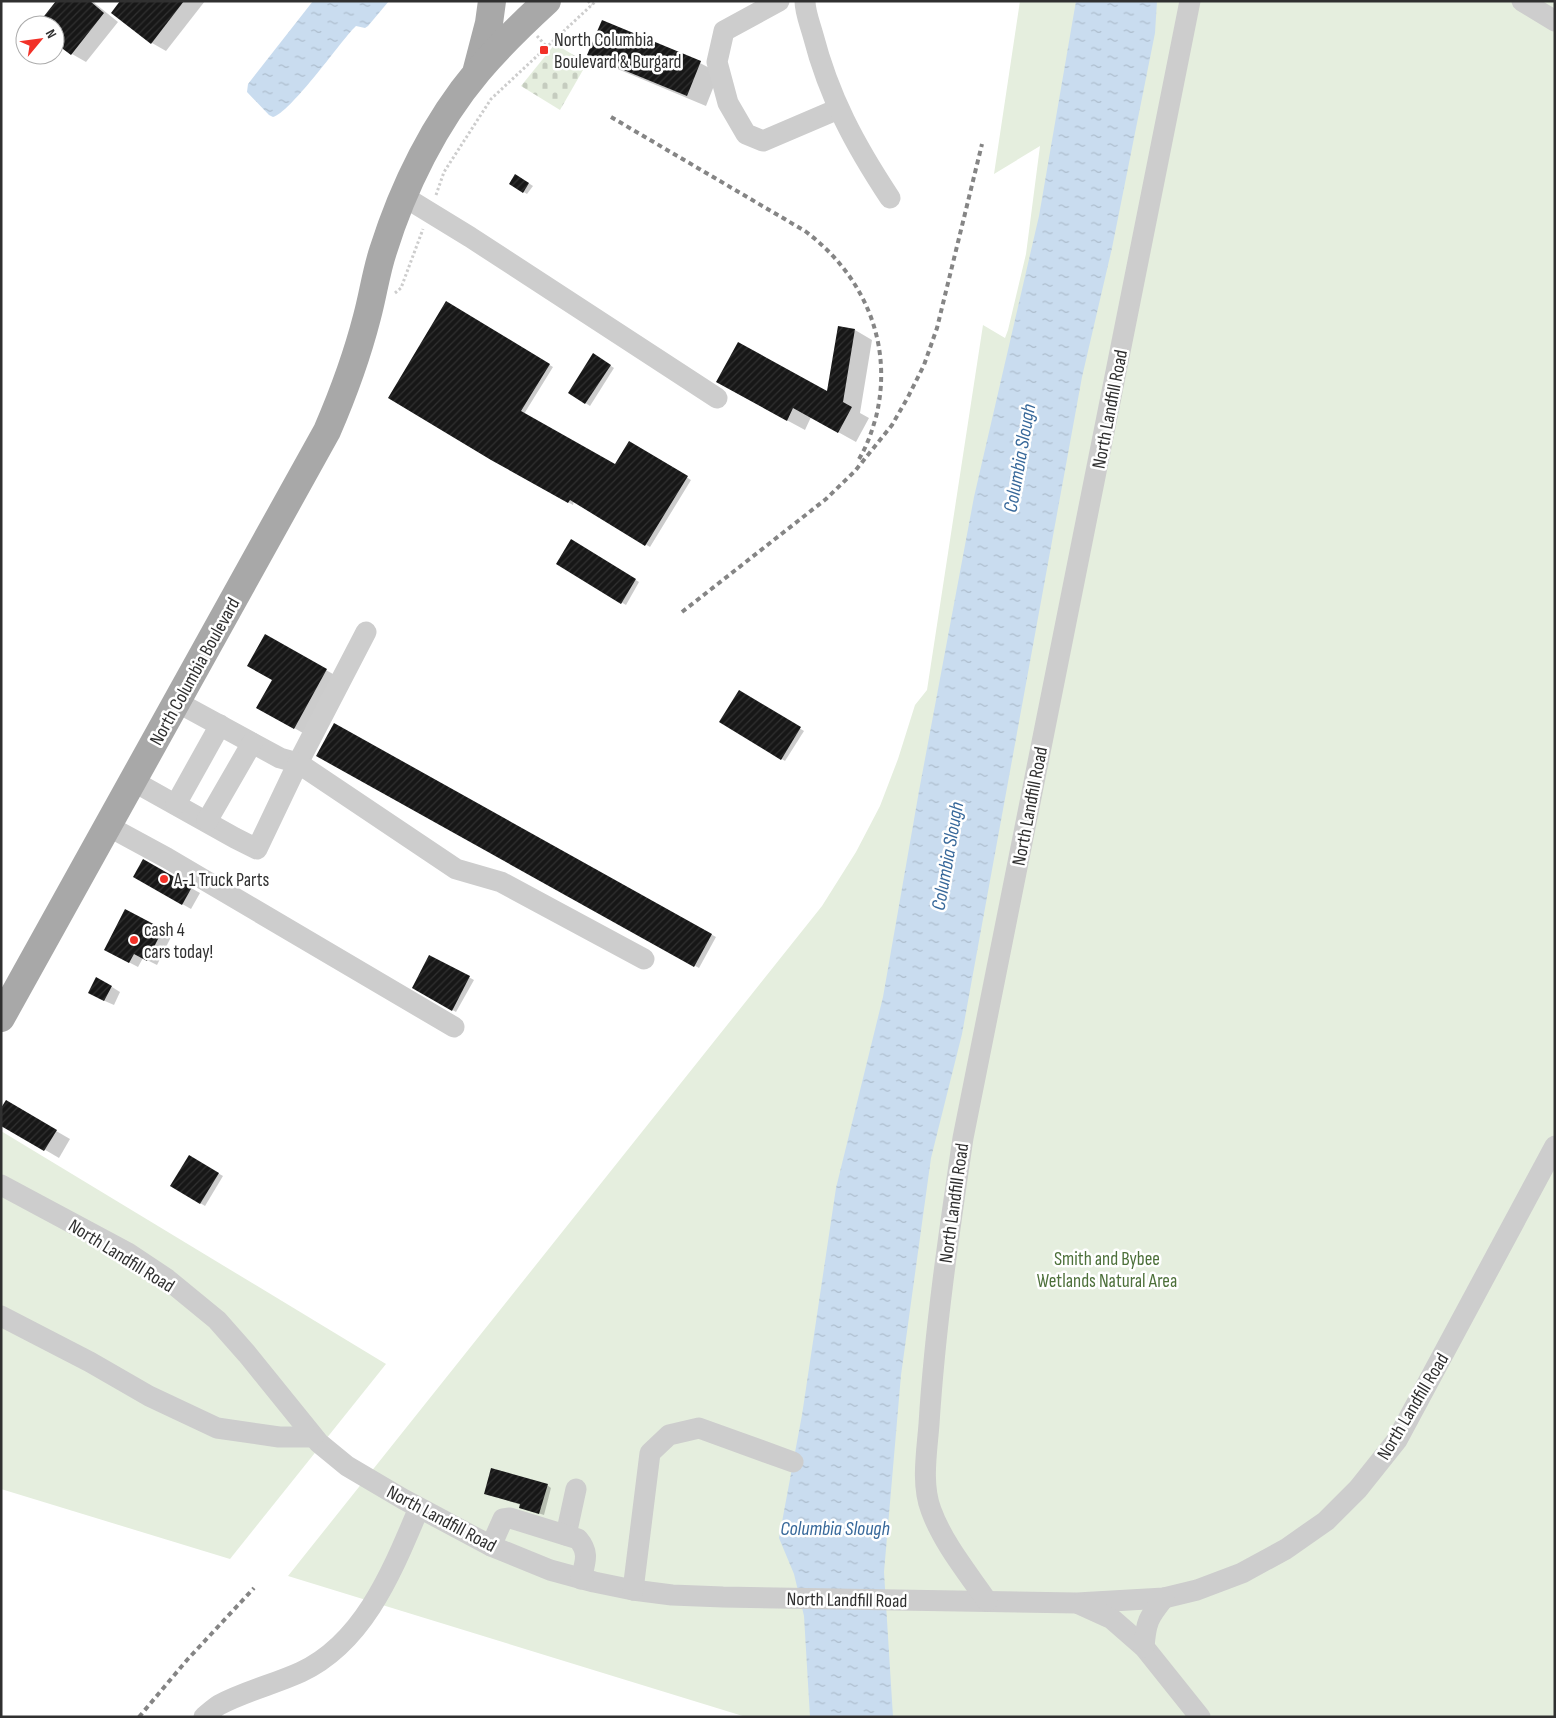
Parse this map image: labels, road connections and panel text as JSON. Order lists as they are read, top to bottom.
{
  "streets": {
    "main road": ["North Columbia Boulevard"],
    "street": ["North Landfill Road"]
  },
  "water": ["Columbia Slough"],
  "parks": ["Smith and Bybee Wetlands Natural Area"],
  "places": {
    "transit": ["North Columbia Boulevard & Burgard"],
    "other": ["A-1 Truck Parts", "cash 4 cars today!"]
  },
  "north": "top right"
}
